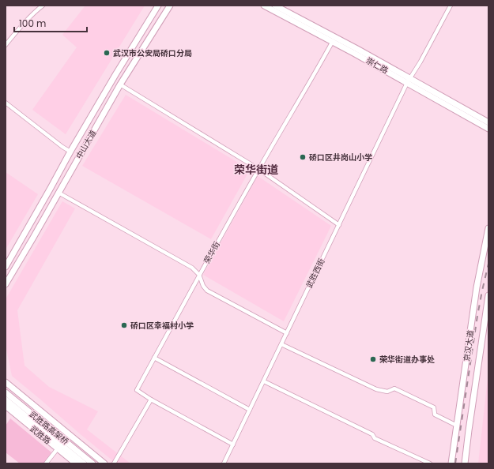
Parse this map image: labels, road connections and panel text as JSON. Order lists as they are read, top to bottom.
{
  "streets": {
    "main road": [
      "崇仁路",
      "中山大道",
      "京汉大道",
      "武胜路高架桥",
      "武胜路"
    ],
    "street": ["荣华街", "武胜西街"]
  },
  "crossings": [
    ["崇仁路", "荣华街"],
    ["崇仁路", "武胜西街"]
  ],
  "districts": ["荣华街道"],
  "places": [
    "武汉市公安局硚口分局",
    "硚口区井岗山小学",
    "硚口区幸福村小学",
    "荣华街道办事处"
  ],
  "scale_bar": "100 m"
}
